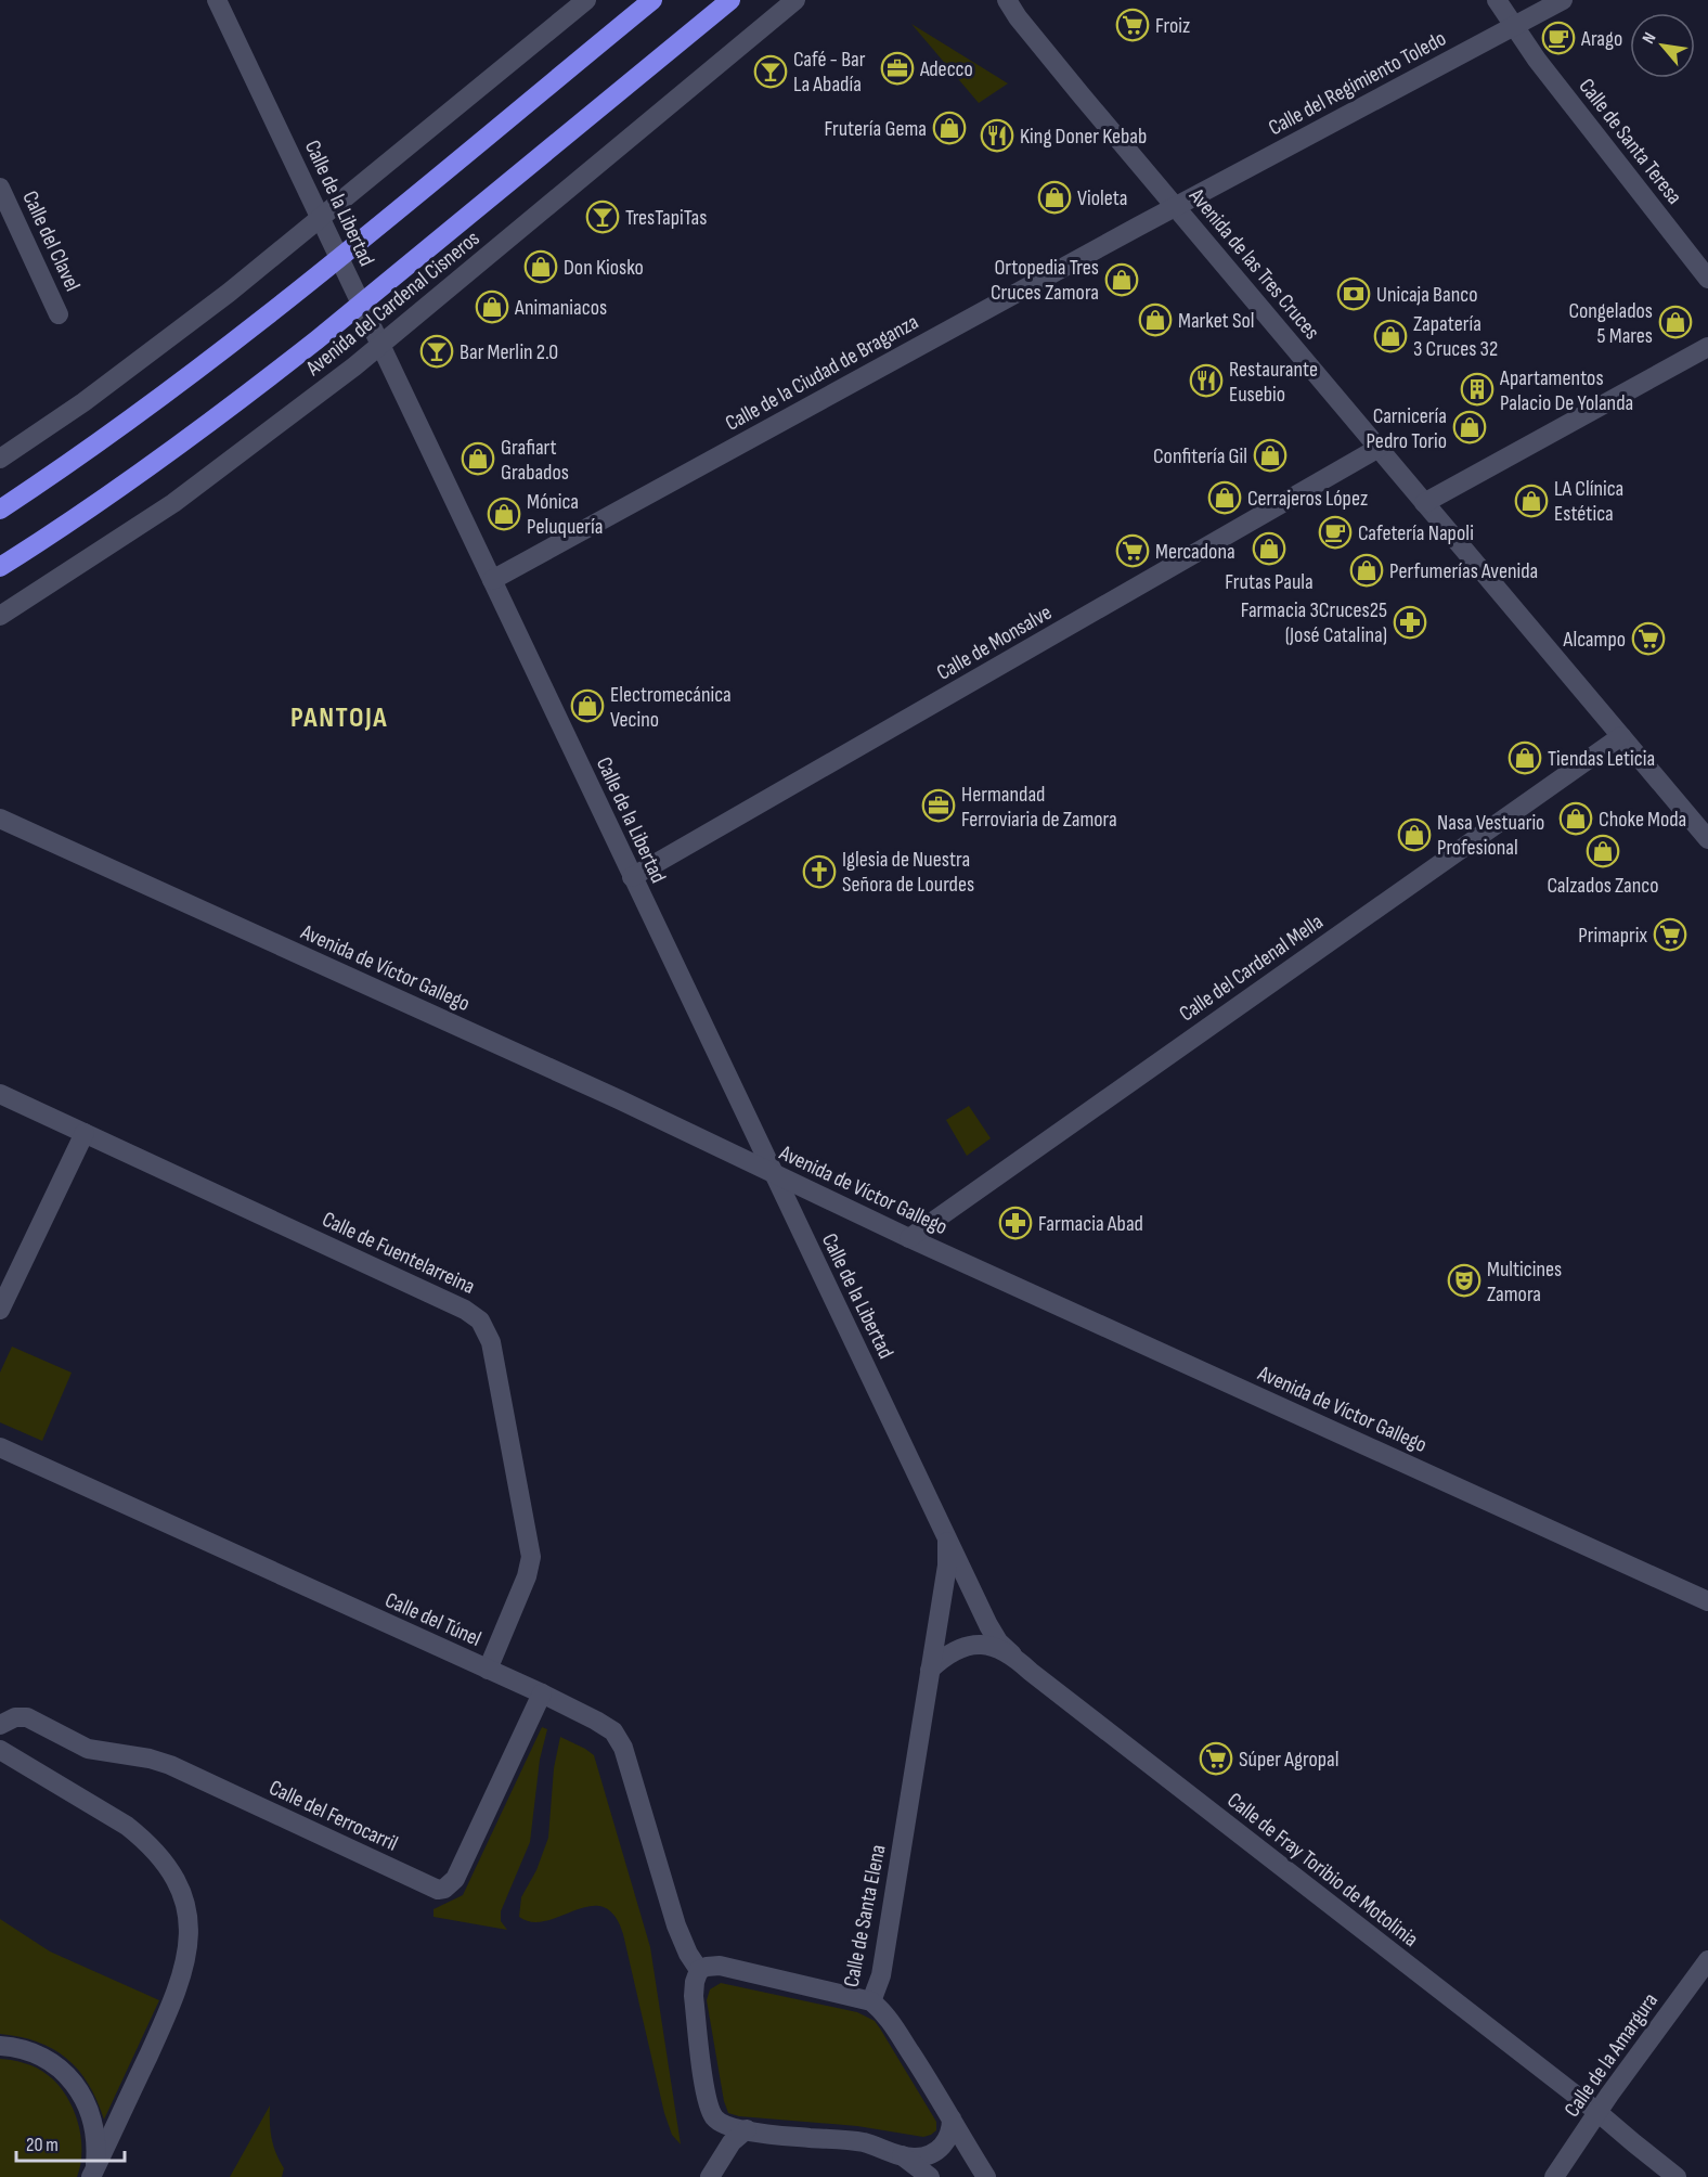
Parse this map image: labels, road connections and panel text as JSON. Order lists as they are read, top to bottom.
{
  "streets": {
    "highway": ["Avenida del Cardenal Cisneros"],
    "street": [
      "Calle del Regimiento Toledo",
      "Calle de Santa Teresa",
      "Calle de la Libertad",
      "Calle del Clavel",
      "Avenida de las Tres Cruces",
      "Calle de la Ciudad de Braganza",
      "Calle de Monsalve",
      "Avenida de Víctor Gallego",
      "Calle del Cardenal Mella",
      "Calle de Fuentelarreina",
      "Calle del Túnel",
      "Calle del Ferrocarril",
      "Calle de Fray Toribio de Motolinia",
      "Calle de Santa Elena",
      "Calle de la Amargura"
    ]
  },
  "crossings": [
    ["Calle del Regimiento Toledo", "Calle de Santa Teresa"],
    ["Calle del Regimiento Toledo", "Avenida de las Tres Cruces"],
    ["Calle del Regimiento Toledo", "Calle de la Ciudad de Braganza"],
    ["Calle de la Libertad", "Avenida del Cardenal Cisneros"],
    ["Calle de la Libertad", "Calle de la Ciudad de Braganza"],
    ["Calle de la Libertad", "Calle de Monsalve"],
    ["Calle de la Libertad", "Avenida de Víctor Gallego"],
    ["Calle de la Libertad", "Calle de Fray Toribio de Motolinia"],
    ["Calle de la Libertad", "Calle de Santa Elena"],
    ["Avenida de las Tres Cruces", "Calle de la Ciudad de Braganza"],
    ["Avenida de las Tres Cruces", "Calle de Monsalve"],
    ["Avenida de las Tres Cruces", "Calle del Cardenal Mella"],
    ["Avenida de Víctor Gallego", "Calle del Cardenal Mella"],
    ["Calle de Fuentelarreina", "Calle del Túnel"],
    ["Calle del Túnel", "Calle del Ferrocarril"],
    ["Calle del Túnel", "Calle de Santa Elena"],
    ["Calle de Fray Toribio de Motolinia", "Calle de Santa Elena"],
    ["Calle de Fray Toribio de Motolinia", "Calle de la Amargura"]
  ],
  "districts": ["PANTOJA"],
  "places": {
    "supermarket": [
      "Froiz",
      "Mercadona",
      "Alcampo",
      "Primaprix",
      "Súper Agropal"
    ],
    "cafe": ["Arago", "Cafetería Napoli"],
    "office": ["Adecco", "Hermandad Ferroviaria de Zamora"],
    "bar": ["Café - Bar La Abadía", "TresTapiTas", "Bar Merlin 2.0"],
    "shop": [
      "Frutería Gema",
      "Violeta",
      "Don Kiosko",
      "Ortopedia Tres Cruces Zamora",
      "Animaniacos",
      "Market Sol",
      "Congelados 5 Mares",
      "Zapatería 3 Cruces 32",
      "Carnicería Pedro Torio",
      "Confitería Gil",
      "Grafiart Grabados",
      "Cerrajeros López",
      "LA Clínica Estética",
      "Mónica Peluquería",
      "Frutas Paula",
      "Perfumerías Avenida",
      "Electromecánica Vecino",
      "Tiendas Leticia",
      "Choke Moda",
      "Nasa Vestuario Profesional",
      "Calzados Zanco"
    ],
    "restaurant": ["King Doner Kebab", "Restaurante Eusebio"],
    "bank": ["Unicaja Banco"],
    "building": ["Apartamentos Palacio De Yolanda"],
    "pharmacy": ["Farmacia 3Cruces25 (José Catalina)", "Farmacia Abad"],
    "church": ["Iglesia de Nuestra Señora de Lourdes"],
    "theatre": ["Multicines Zamora"]
  },
  "scale_bar": "20 m",
  "north": "top left"
}
